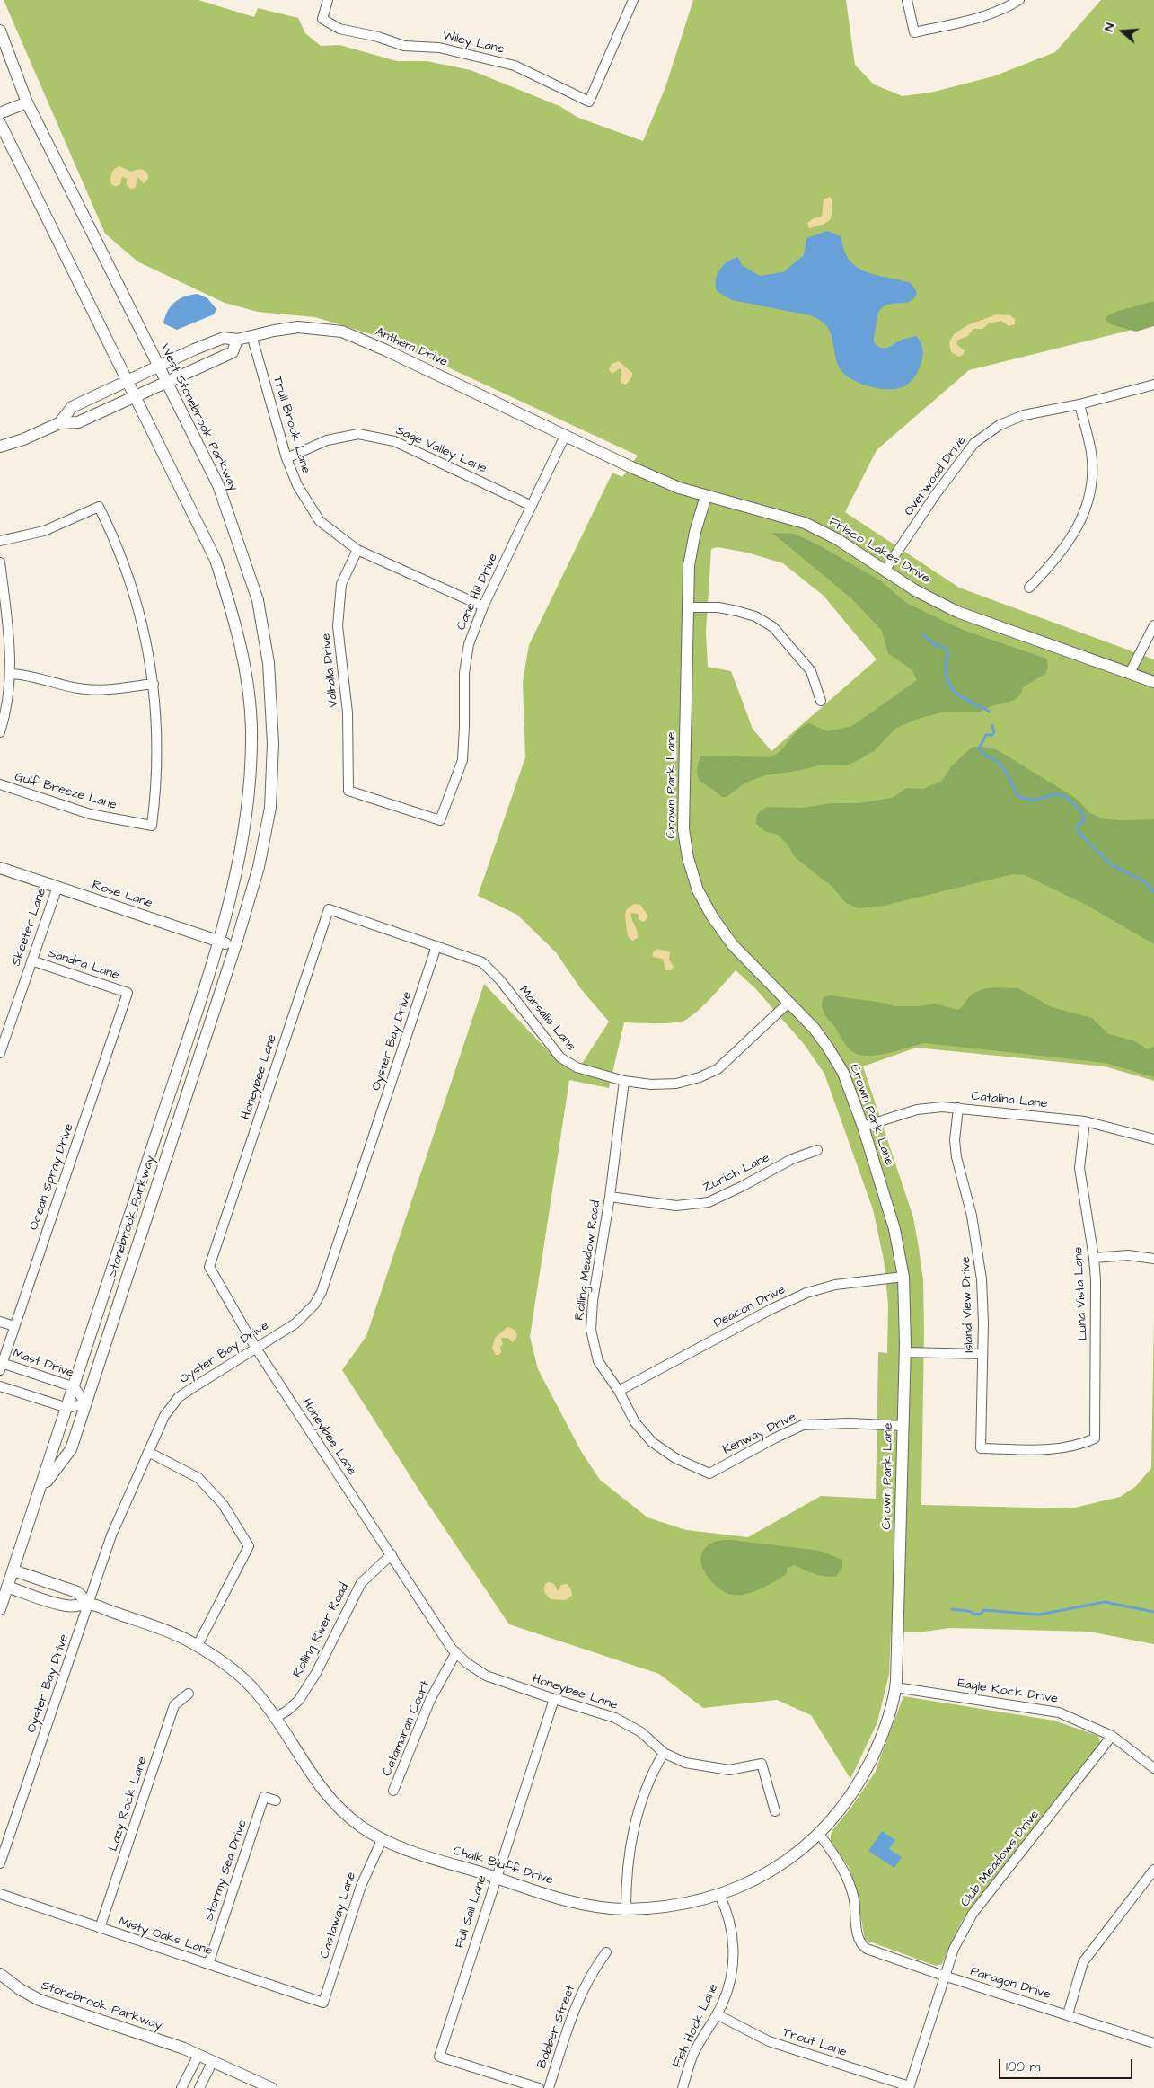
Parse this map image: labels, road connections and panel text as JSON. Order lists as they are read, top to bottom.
{
  "streets": {
    "street": [
      "Wiley Lane",
      "Anthem Drive",
      "West Stonebrook Parkway",
      "Trull Brook Lane",
      "Sage Valley Lane",
      "Overwood Drive",
      "Frisco Lakes Drive",
      "Cane Hill Drive",
      "Valhalla Drive",
      "Crown Park Lane",
      "Gulf Breeze Lane",
      "Rose Lane",
      "Skeeter Lane",
      "Sandra Lane",
      "Marsalis Lane",
      "Oyster Bay Drive",
      "Honeybee Lane",
      "Catalina Lane",
      "Zurich Lane",
      "Ocean Spray Drive",
      "Stonebrook Parkway",
      "Rolling Meadow Road",
      "Luna Vista Lane",
      "Island View Drive",
      "Deacon Drive",
      "Mast Drive",
      "Kenway Drive",
      "Rolling River Road",
      "Eagle Rock Drive",
      "Catamaran Court",
      "Lazy Rock Lane",
      "Club Meadows Drive",
      "Chalk Bluff Drive",
      "Stormy Sea Drive",
      "Full Sail Lane",
      "Castaway Lane",
      "Misty Oaks Lane",
      "Paragon Drive",
      "Fish Hook Lane",
      "Bobber Street",
      "Trout Lane"
    ]
  },
  "crossings": [
    ["Anthem Drive", "West Stonebrook Parkway"],
    ["Anthem Drive", "Trull Brook Lane"],
    ["Anthem Drive", "Frisco Lakes Drive"],
    ["Anthem Drive", "Cane Hill Drive"],
    ["West Stonebrook Parkway", "Rose Lane"],
    ["West Stonebrook Parkway", "Stonebrook Parkway"],
    ["Trull Brook Lane", "Sage Valley Lane"],
    ["Trull Brook Lane", "Cane Hill Drive"],
    ["Trull Brook Lane", "Valhalla Drive"],
    ["Sage Valley Lane", "Cane Hill Drive"],
    ["Overwood Drive", "Frisco Lakes Drive"],
    ["Frisco Lakes Drive", "Cane Hill Drive"],
    ["Frisco Lakes Drive", "Crown Park Lane"],
    ["Cane Hill Drive", "Valhalla Drive"],
    ["Crown Park Lane", "Marsalis Lane"],
    ["Crown Park Lane", "Catalina Lane"],
    ["Crown Park Lane", "Deacon Drive"],
    ["Crown Park Lane", "Kenway Drive"],
    ["Crown Park Lane", "Eagle Rock Drive"],
    ["Crown Park Lane", "Chalk Bluff Drive"],
    ["Rose Lane", "Skeeter Lane"],
    ["Rose Lane", "Stonebrook Parkway"],
    ["Skeeter Lane", "Sandra Lane"],
    ["Sandra Lane", "Ocean Spray Drive"],
    ["Marsalis Lane", "Oyster Bay Drive"],
    ["Marsalis Lane", "Honeybee Lane"],
    ["Marsalis Lane", "Rolling Meadow Road"],
    ["Oyster Bay Drive", "Honeybee Lane"],
    ["Oyster Bay Drive", "Chalk Bluff Drive"],
    ["Honeybee Lane", "Rolling River Road"],
    ["Honeybee Lane", "Catamaran Court"],
    ["Honeybee Lane", "Full Sail Lane"],
    ["Catalina Lane", "Luna Vista Lane"],
    ["Catalina Lane", "Island View Drive"],
    ["Zurich Lane", "Rolling Meadow Road"],
    ["Ocean Spray Drive", "Mast Drive"],
    ["Stonebrook Parkway", "Mast Drive"],
    ["Stonebrook Parkway", "Chalk Bluff Drive"],
    ["Rolling Meadow Road", "Deacon Drive"],
    ["Rolling Meadow Road", "Kenway Drive"],
    ["Luna Vista Lane", "Island View Drive"],
    ["Rolling River Road", "Chalk Bluff Drive"],
    ["Eagle Rock Drive", "Club Meadows Drive"],
    ["Eagle Rock Drive", "Chalk Bluff Drive"],
    ["Lazy Rock Lane", "Misty Oaks Lane"],
    ["Club Meadows Drive", "Paragon Drive"],
    ["Club Meadows Drive", "Trout Lane"],
    ["Chalk Bluff Drive", "Full Sail Lane"],
    ["Chalk Bluff Drive", "Castaway Lane"],
    ["Chalk Bluff Drive", "Paragon Drive"],
    ["Chalk Bluff Drive", "Fish Hook Lane"],
    ["Stormy Sea Drive", "Misty Oaks Lane"],
    ["Castaway Lane", "Misty Oaks Lane"],
    ["Fish Hook Lane", "Trout Lane"]
  ],
  "scale_bar": "100 m",
  "north": "left"
}
